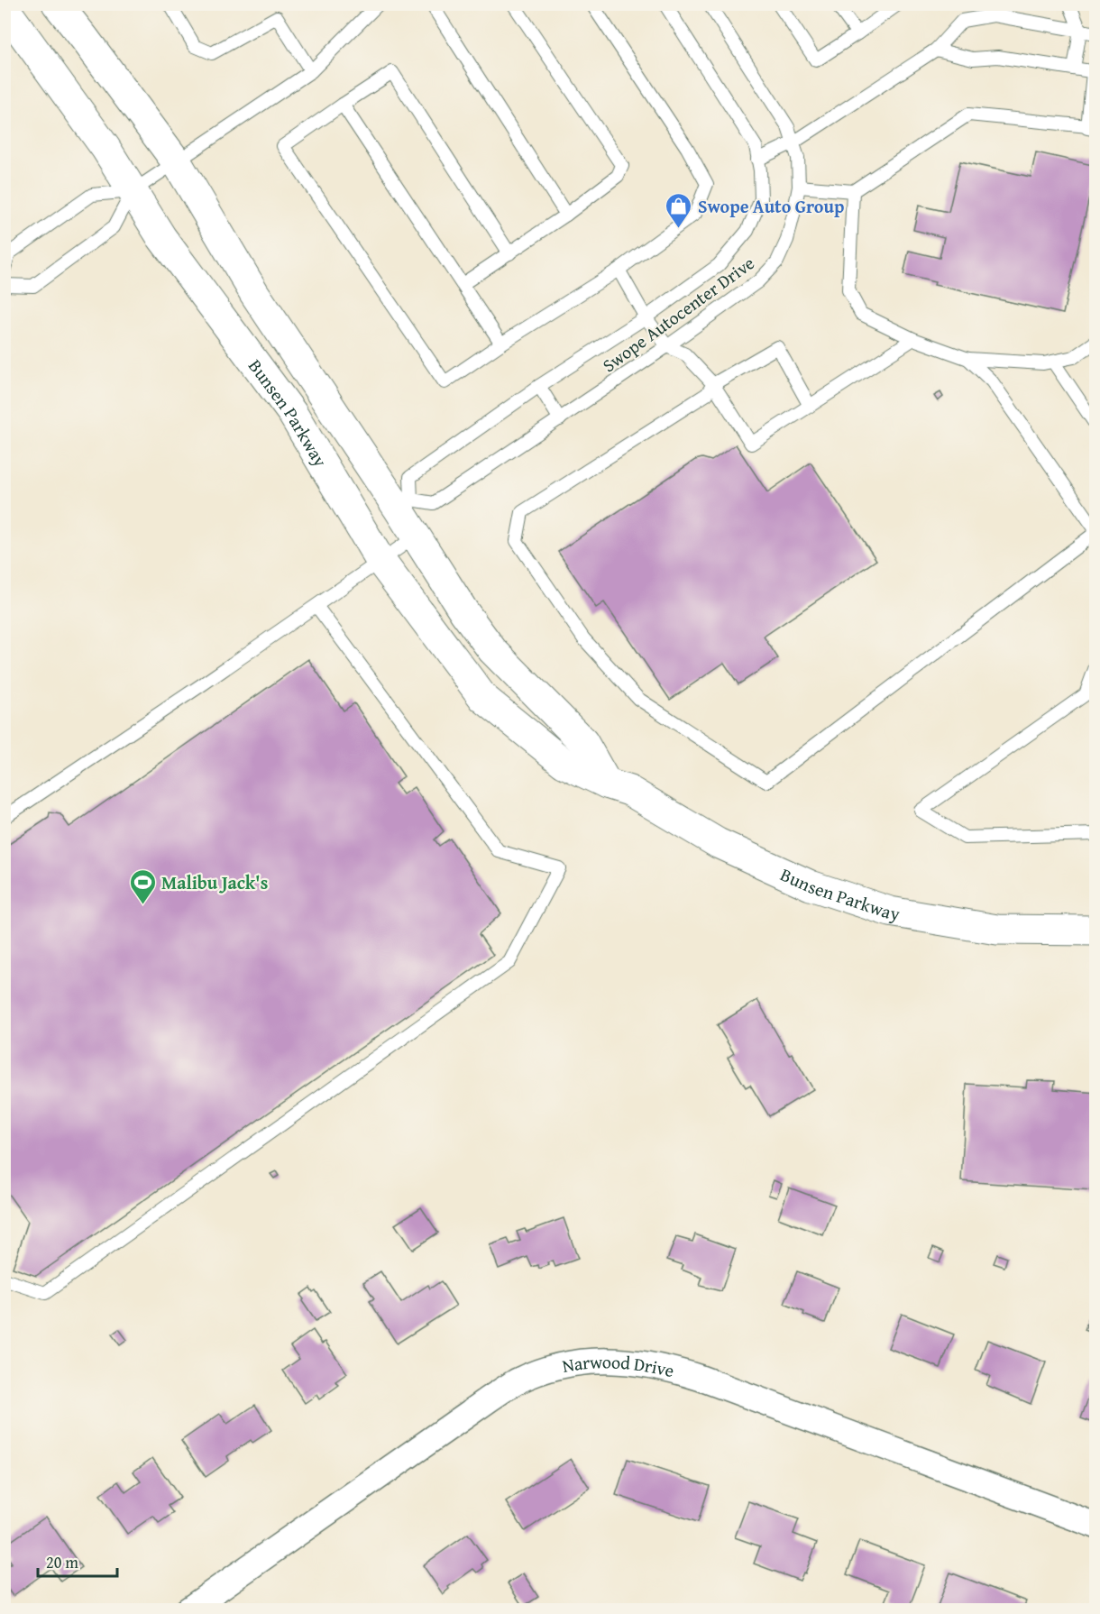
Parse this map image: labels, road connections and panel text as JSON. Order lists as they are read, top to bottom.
{
  "streets": {
    "street": ["Bunsen Parkway", "Narwood Drive"],
    "lane": ["Swope Autocenter Drive"]
  },
  "places": {
    "shop": ["Swope Auto Group"],
    "sports": ["Malibu Jack's"]
  },
  "scale_bar": "20 m"
}
